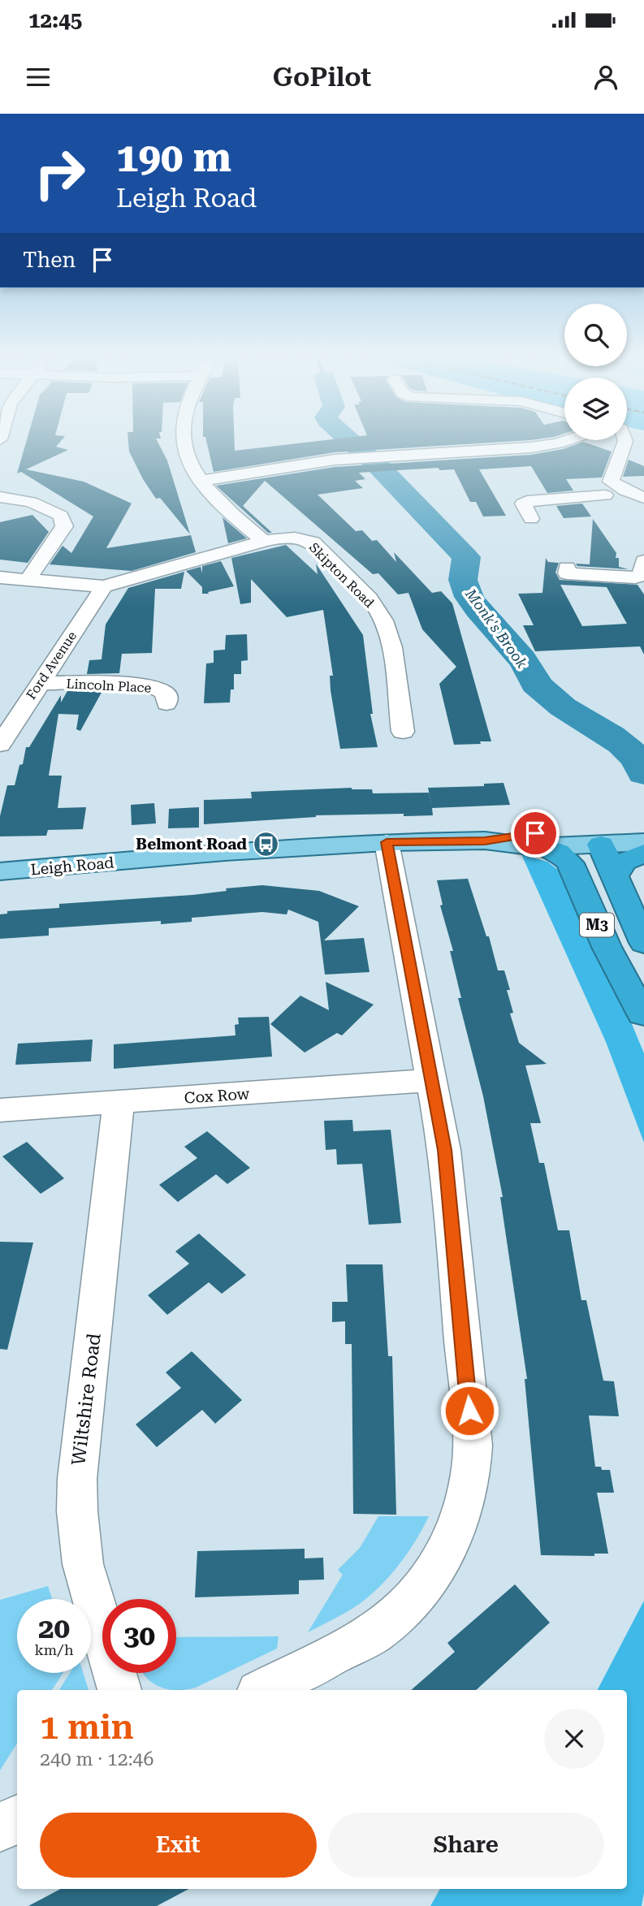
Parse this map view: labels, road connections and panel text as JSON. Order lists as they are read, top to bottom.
{
  "streets": {
    "highway": ["M3"],
    "main road": ["Leigh Road"],
    "street": [
      "Skipton Road",
      "Ford Avenue",
      "Lincoln Place",
      "Cox Row",
      "Wiltshire Road"
    ]
  },
  "crossings": [
    ["Skipton Road", "Ford Avenue"],
    ["Ford Avenue", "Lincoln Place"],
    ["Leigh Road", "M3"],
    ["Cox Row", "Wiltshire Road"]
  ],
  "water": ["Monk's Brook"],
  "places": {
    "bus stop": ["Belmont Road"]
  },
  "page": {
    "status": "12:45",
    "header": "GoPilot",
    "turn": ["190 m", "Leigh Road"],
    "then": "Then",
    "speed": "20 km/h",
    "limit": "30",
    "heading": ["1 min", "240 m · 12:46"],
    "buttons": ["Exit", "Share"]
  }
}
